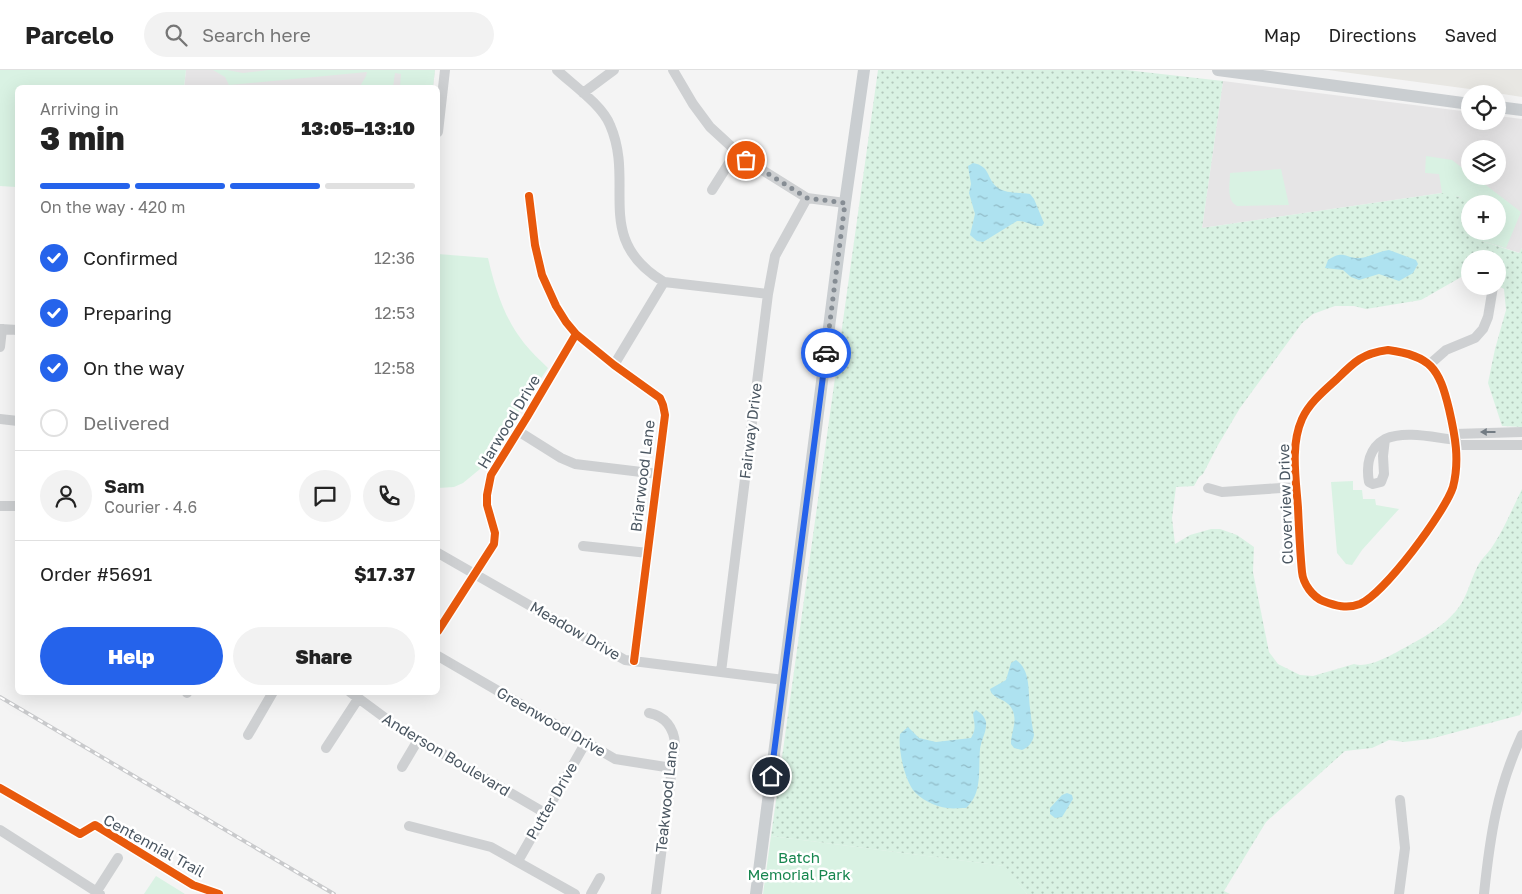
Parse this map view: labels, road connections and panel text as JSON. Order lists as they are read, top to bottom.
{
  "streets": {
    "street": [
      "Harwood Drive",
      "Fairway Drive",
      "Briarwood Lane",
      "Cloverview Drive",
      "Meadow Drive",
      "Greenwood Drive",
      "Anderson Boulevard",
      "Teakwood Lane",
      "Putter Drive"
    ],
    "cycle path": ["Centennial Trail"]
  },
  "crossings": [
    ["Harwood Drive", "Briarwood Lane"],
    ["Harwood Drive", "Meadow Drive"],
    ["Fairway Drive", "Meadow Drive"],
    ["Briarwood Lane", "Meadow Drive"],
    ["Greenwood Drive", "Teakwood Lane"],
    ["Greenwood Drive", "Putter Drive"],
    ["Anderson Boulevard", "Putter Drive"]
  ],
  "parks": ["Batch Memorial Park"],
  "page": {
    "header": "Parcelo",
    "search": "Search here",
    "nav": ["Map", "Directions", "Saved"],
    "map_buttons": ["+", "−"],
    "heading": ["3 min", "Arriving in", "13:05–13:10"],
    "panel": [
      "Sam",
      "Courier · 4.6",
      "Order #5691",
      "$17.37"
    ],
    "bar": "On the way · 420 m",
    "list": [
      ["Confirmed", "12:36"],
      ["Preparing", "12:53"],
      ["On the way", "12:58"],
      "Delivered"
    ],
    "buttons": ["Help", "Share"]
  }
}
